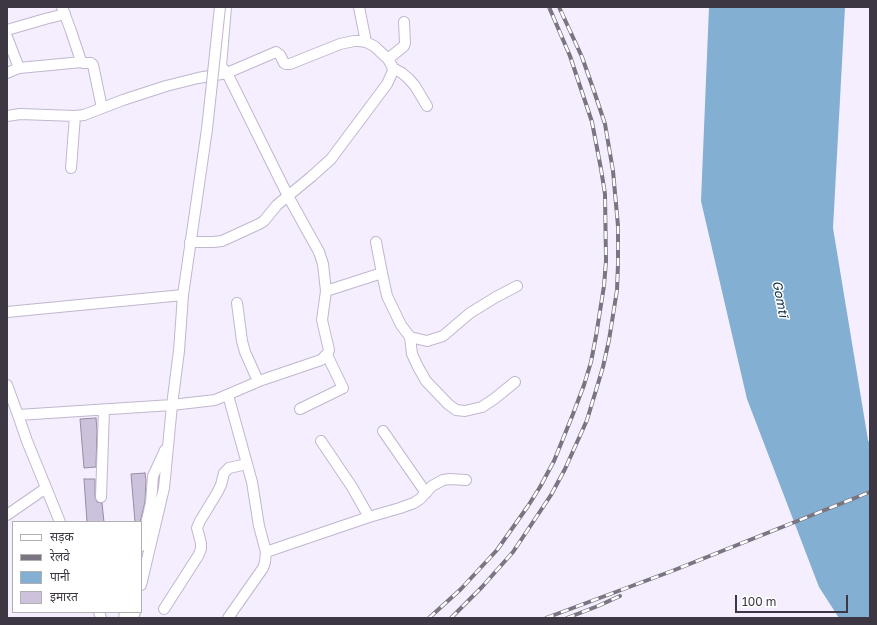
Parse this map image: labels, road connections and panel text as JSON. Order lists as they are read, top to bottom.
{
  "water": ["Gomtī"],
  "legend": [
    "सड़क",
    "रेलवे",
    "पानी",
    "इमारत"
  ],
  "scale_bar": "100 m"
}
